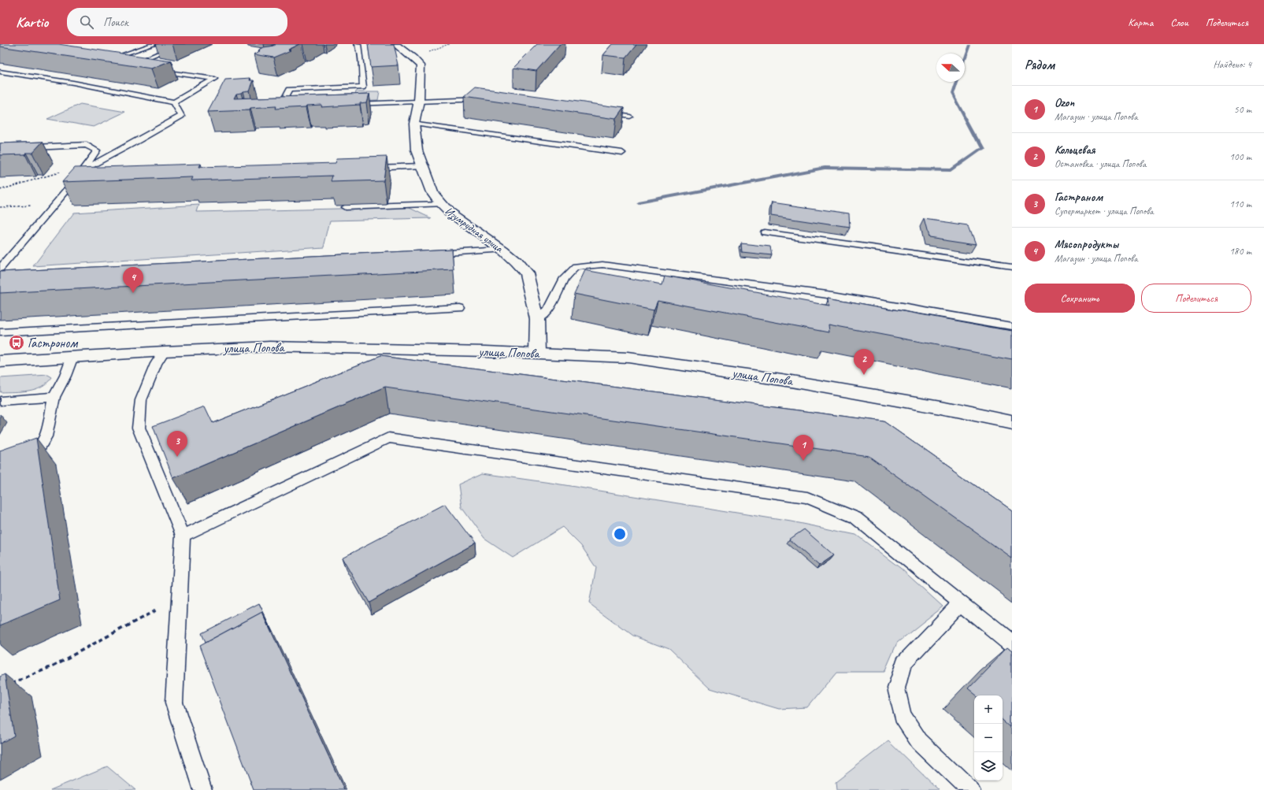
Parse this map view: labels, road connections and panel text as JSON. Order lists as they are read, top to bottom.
{
  "streets": {
    "street": ["Изумрудная улица", "улица Попова"]
  },
  "crossings": [
    ["Изумрудная улица", "улица Попова"]
  ],
  "places": {
    "bus stop": ["Гастроном"]
  },
  "north": "left",
  "page": {
    "header": "Kartio",
    "search": "Поиск",
    "nav": ["Карта", "Слои", "Поделиться"],
    "heading": ["Рядом", "Найдено: 4"],
    "list": [
      {
        "mark": "1",
        "name": "Ozon",
        "note": "Магазин · улица Попова",
        "value": "50 m"
      },
      {
        "mark": "2",
        "name": "Кольцевая",
        "note": "Остановка · улица Попова",
        "value": "100 m"
      },
      {
        "mark": "3",
        "name": "Гастраном",
        "note": "Супермаркет · улица Попова",
        "value": "110 m"
      },
      {
        "mark": "4",
        "name": "Мясопродукты",
        "note": "Магазин · улица Попова",
        "value": "180 m"
      }
    ],
    "pins": [
      "4",
      "2",
      "3",
      "1"
    ],
    "buttons": ["Сохранить", "Поделиться"],
    "map_buttons": ["+", "−"]
  }
}
